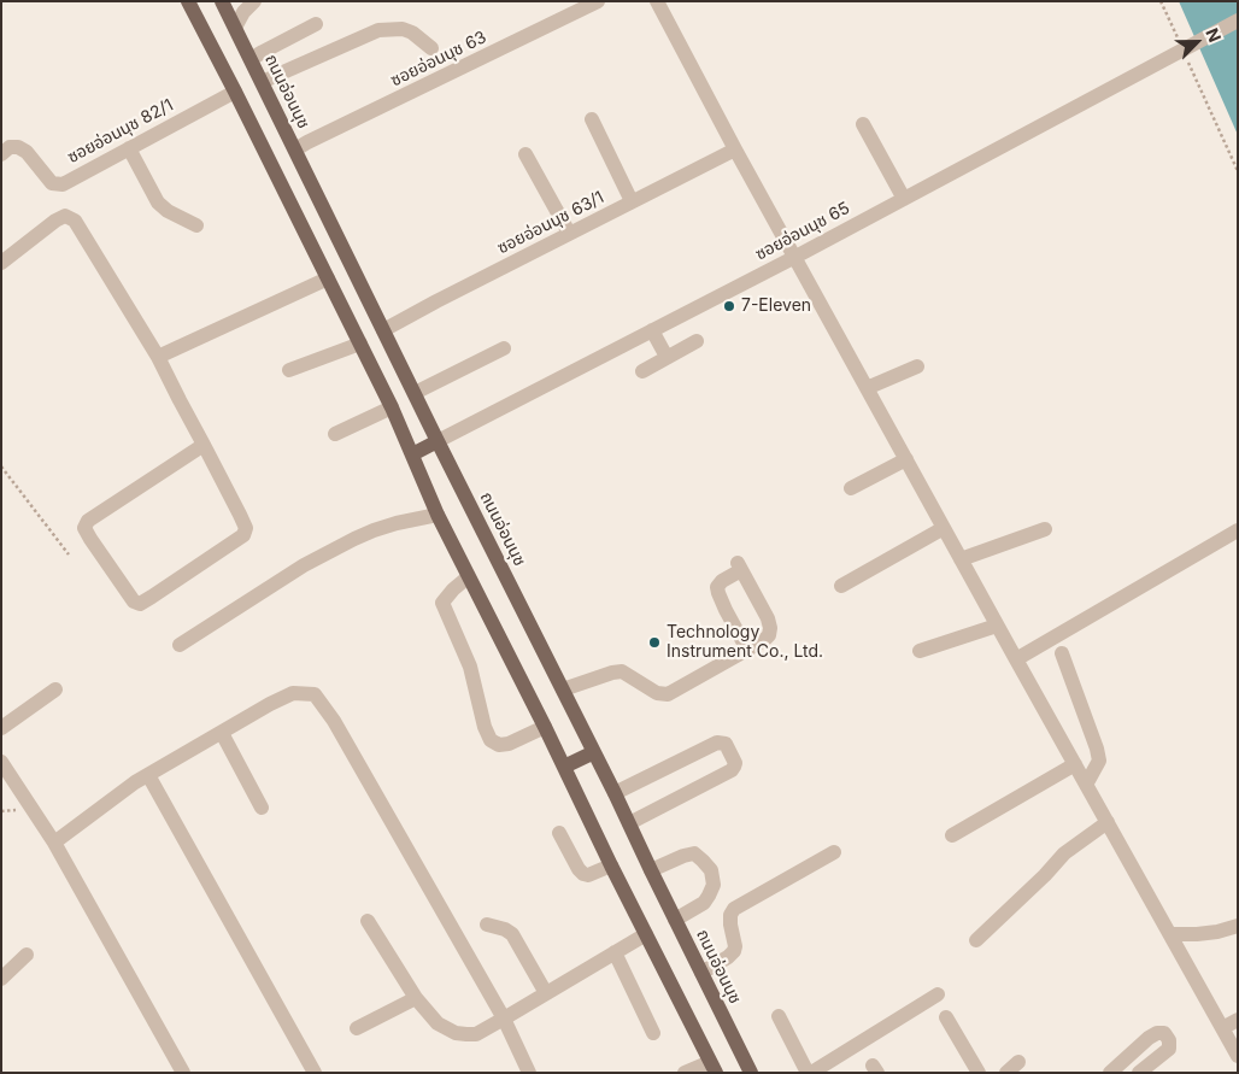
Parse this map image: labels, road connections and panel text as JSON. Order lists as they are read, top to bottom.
{
  "streets": {
    "main road": ["ถนนอ่อนนุช"],
    "street": [
      "ซอยอ่อนนุช 63",
      "ซอยอ่อนนุช 82/1",
      "ซอยอ่อนนุช 63/1",
      "ซอยอ่อนนุช 65"
    ]
  },
  "crossings": [
    ["ซอยอ่อนนุช 63", "ถนนอ่อนนุช"],
    ["ถนนอ่อนนุช", "ซอยอ่อนนุช 63/1"],
    ["ถนนอ่อนนุช", "ซอยอ่อนนุช 65"]
  ],
  "places": ["7-Eleven", "Technology Instrument Co., Ltd."],
  "north": "top right"
}
